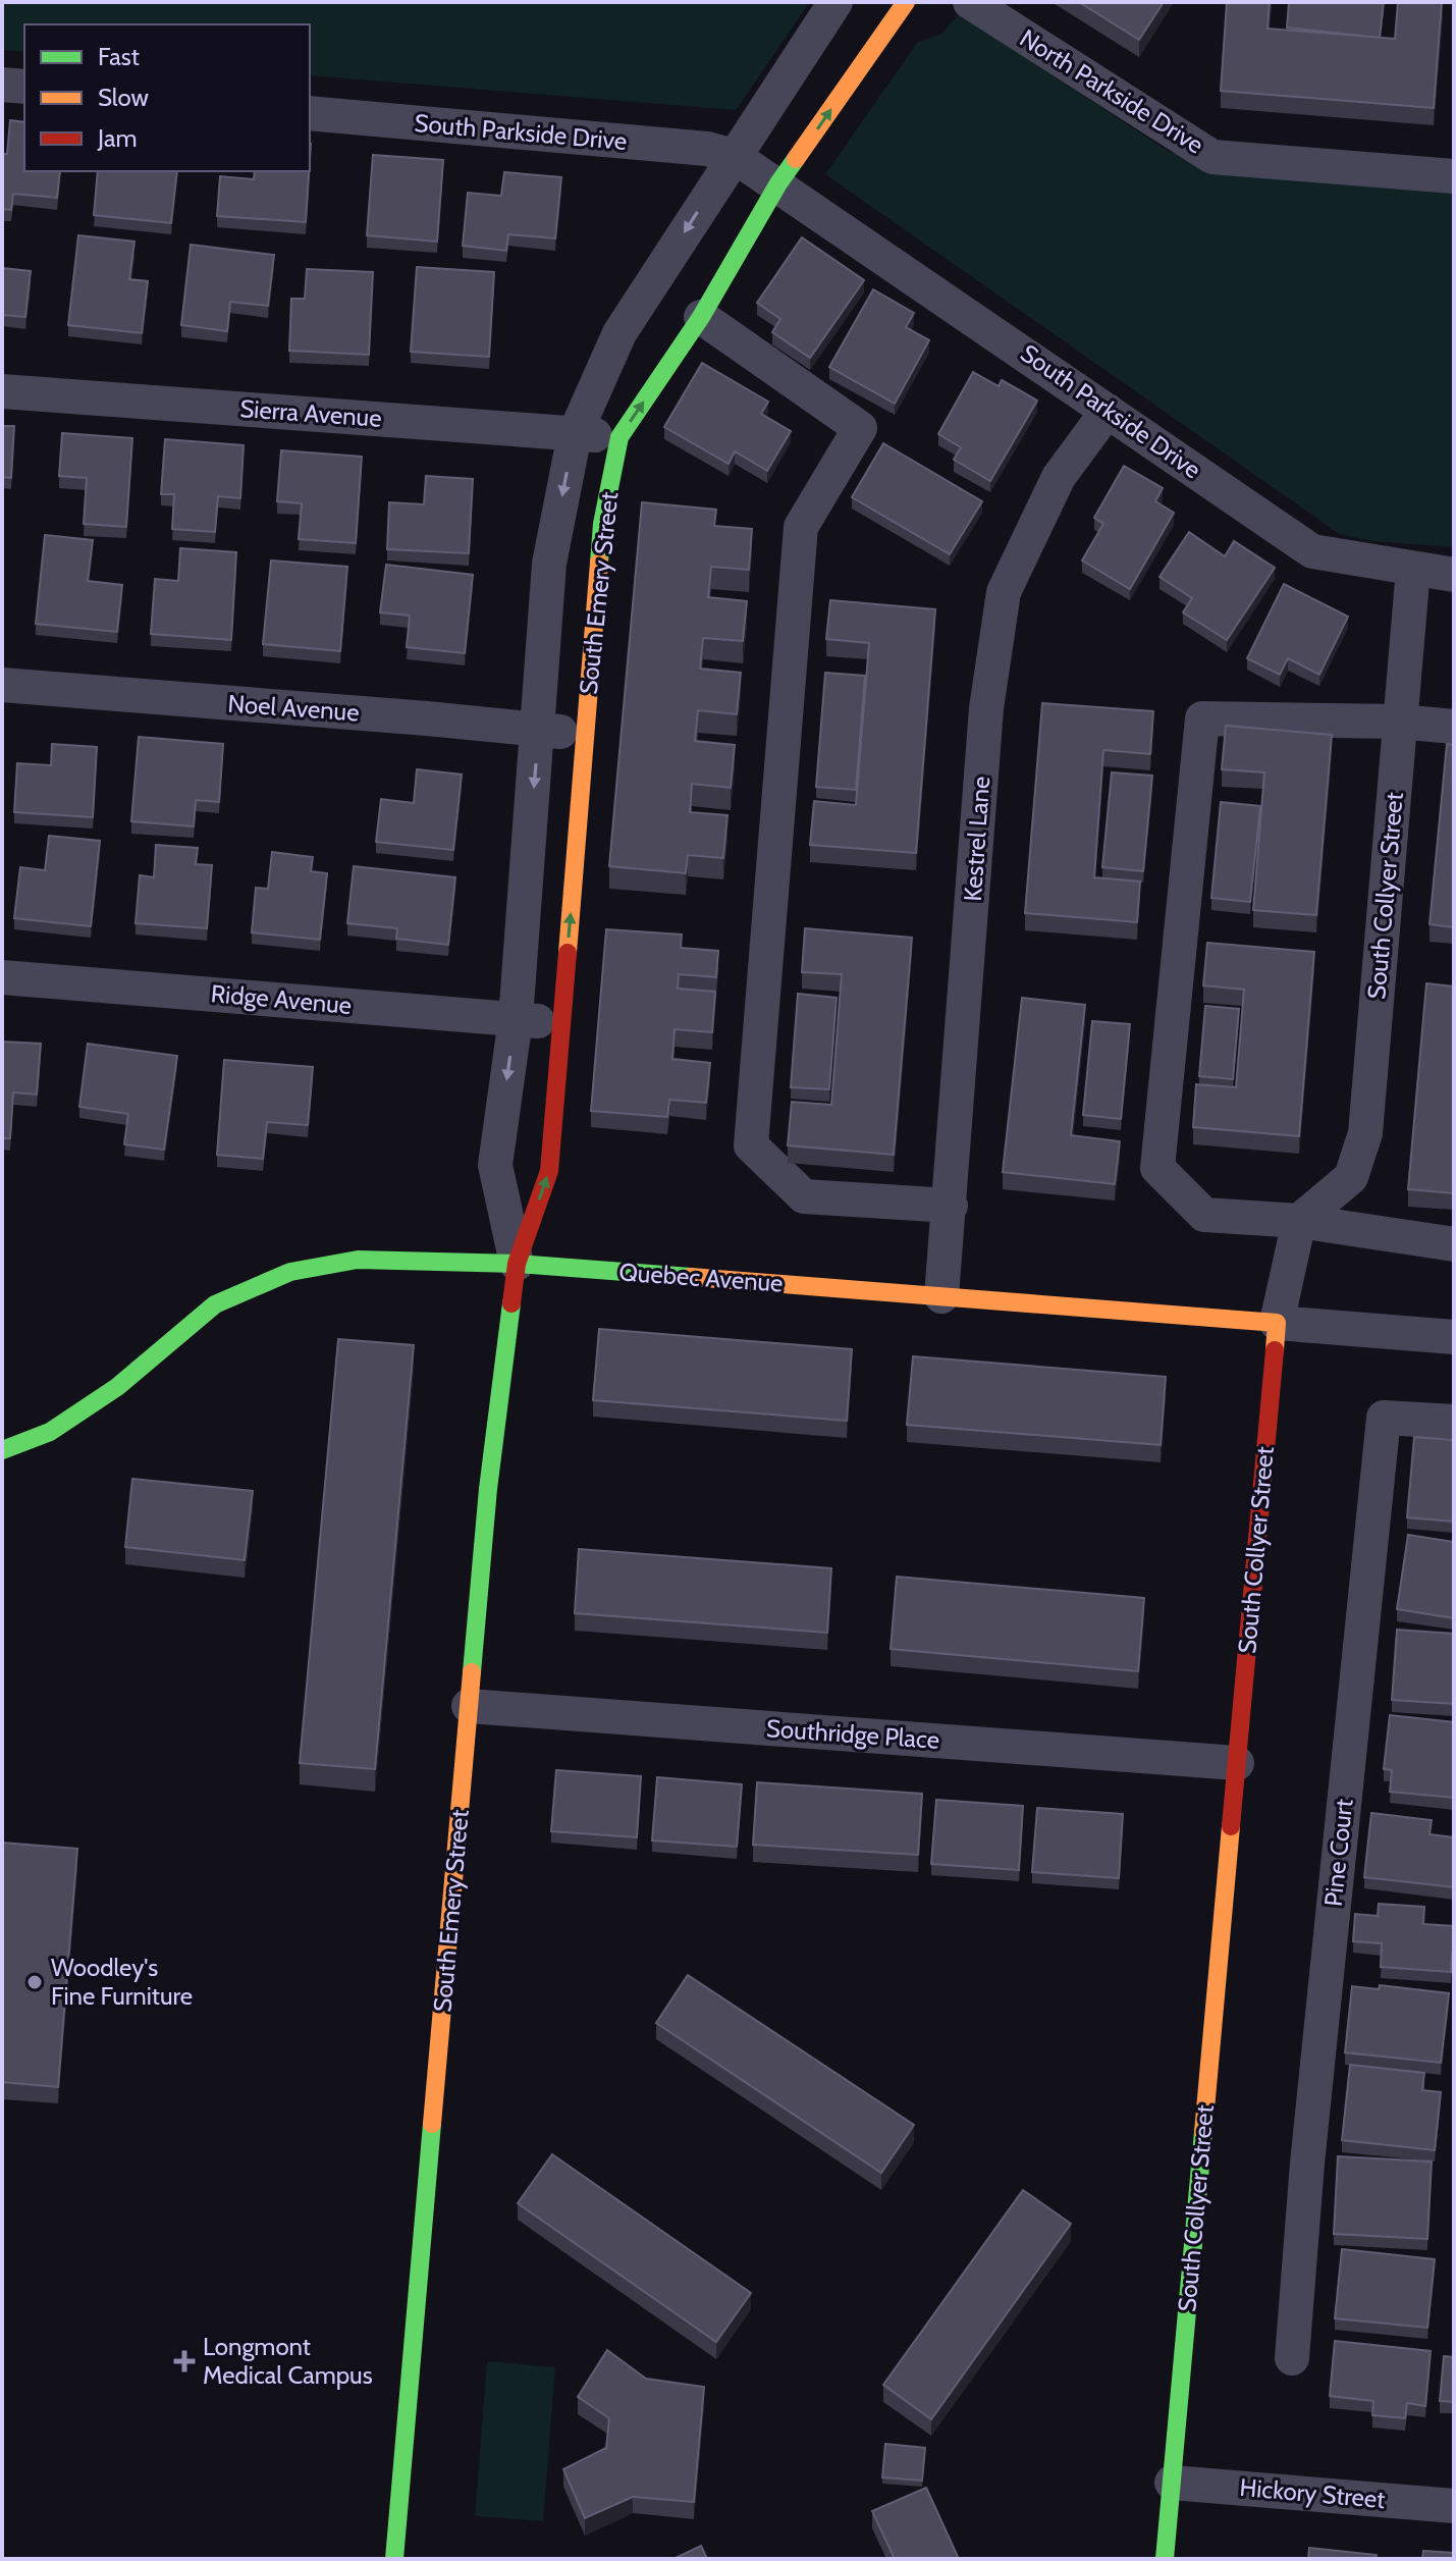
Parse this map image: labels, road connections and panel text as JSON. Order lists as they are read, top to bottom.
{
  "streets": {
    "street": [
      "North Parkside Drive",
      "South Parkside Drive",
      "Sierra Avenue",
      "South Emery Street",
      "Noel Avenue",
      "Kestrel Lane",
      "South Collyer Street",
      "Ridge Avenue",
      "Quebec Avenue",
      "Southridge Place",
      "Pine Court",
      "Hickory Street"
    ]
  },
  "crossings": [
    ["South Parkside Drive", "South Emery Street"],
    ["South Parkside Drive", "Kestrel Lane"],
    ["South Parkside Drive", "South Collyer Street"],
    ["Sierra Avenue", "South Emery Street"],
    ["South Emery Street", "Noel Avenue"],
    ["South Emery Street", "Ridge Avenue"],
    ["South Emery Street", "Quebec Avenue"],
    ["South Emery Street", "Southridge Place"],
    ["Kestrel Lane", "Quebec Avenue"],
    ["South Collyer Street", "Quebec Avenue"],
    ["South Collyer Street", "Southridge Place"],
    ["South Collyer Street", "Hickory Street"]
  ],
  "places": {
    "other": ["Woodley's Fine Furniture"],
    "health": ["Longmont Medical Campus"]
  },
  "legend": ["Fast", "Slow", "Jam"]
}
